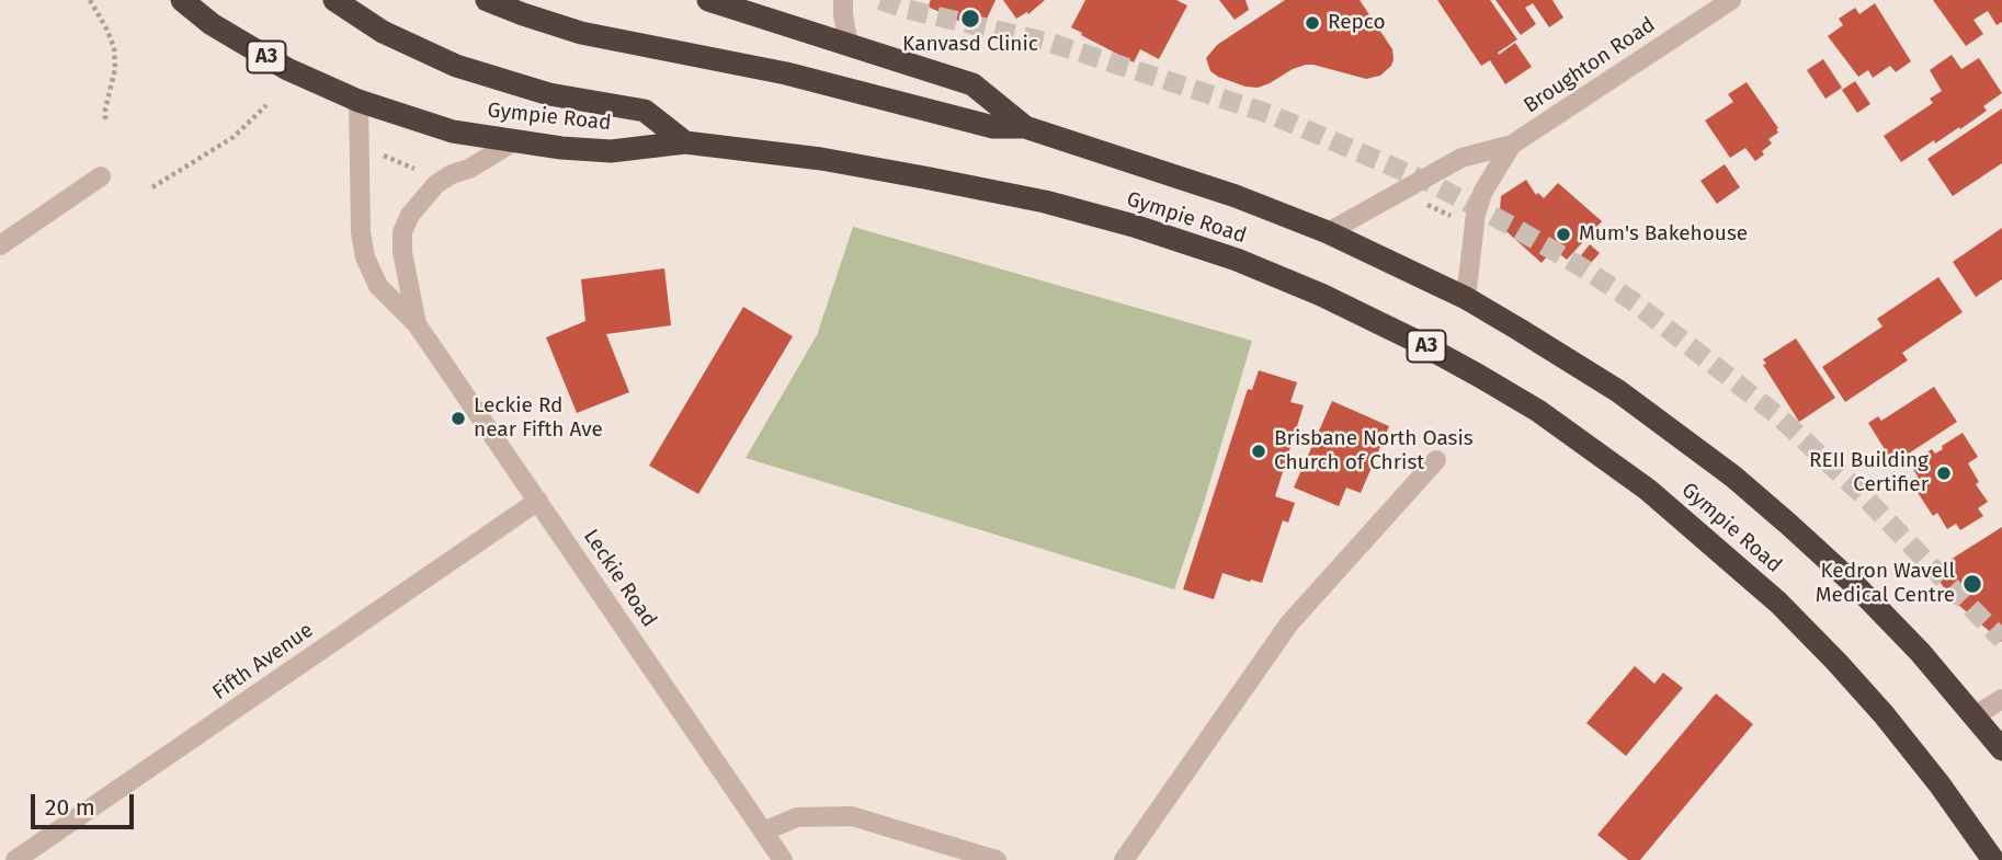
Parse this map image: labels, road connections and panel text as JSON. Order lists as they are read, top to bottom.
{
  "streets": {
    "highway": ["A3", "Gympie Road"],
    "street": ["Broughton Road", "Leckie Road", "Fifth Avenue"]
  },
  "crossings": [
    ["Broughton Road", "Gympie Road"],
    ["Gympie Road", "Leckie Road"],
    ["Leckie Road", "Fifth Avenue"]
  ],
  "places": [
    "Kanvasd Clinic",
    "Repco",
    "Mum's Bakehouse",
    "Leckie Rd near Fifth Ave",
    "Brisbane North Oasis Church of Christ",
    "REII Building Certifier",
    "Kedron Wavell Medical Centre"
  ],
  "scale_bar": "20 m"
}
